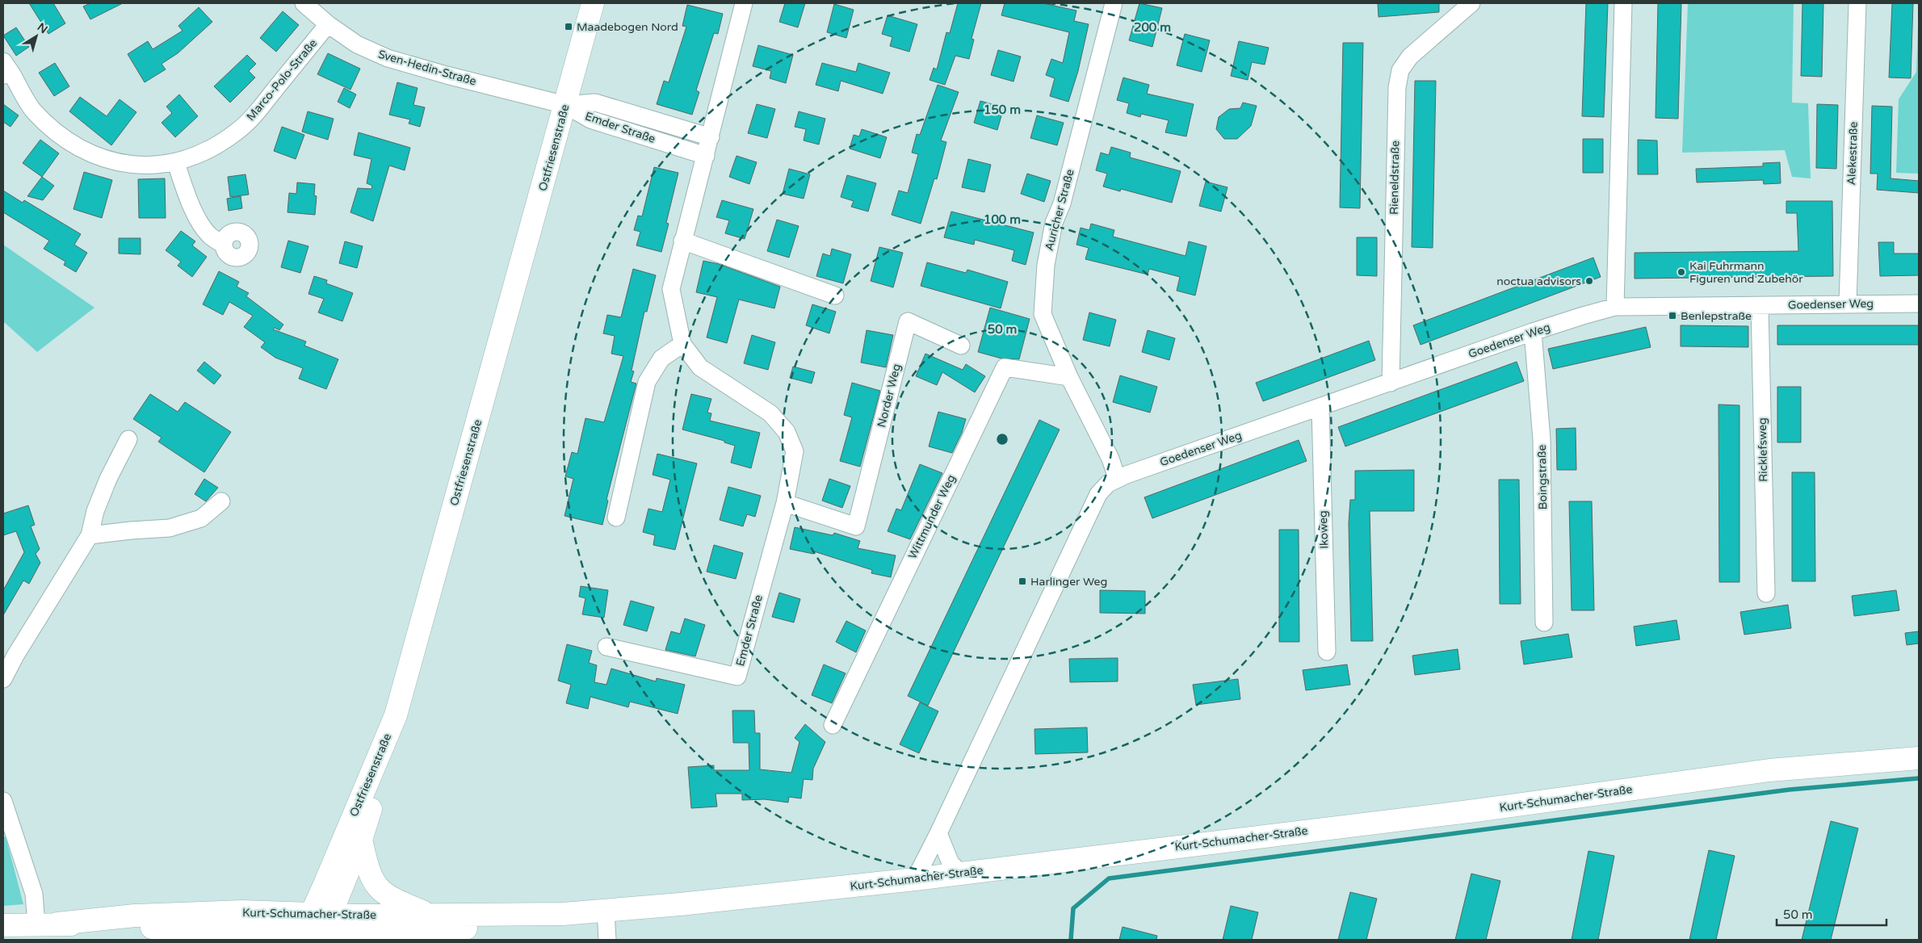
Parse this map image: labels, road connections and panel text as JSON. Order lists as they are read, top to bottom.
{
  "streets": {
    "street": [
      "Sven-Hedin-Straße",
      "Marco-Polo-Straße",
      "Emder Straße",
      "Ostfriesenstraße",
      "Alekestraße",
      "Rieneldstraße",
      "Auricher Straße",
      "Goedenser Weg",
      "Norder Weg",
      "Ricklefsweg",
      "Boingstraße",
      "Wittmunder Weg",
      "Ikoweg",
      "Kurt-Schumacher-Straße"
    ]
  },
  "crossings": [
    ["Sven-Hedin-Straße", "Marco-Polo-Straße"],
    ["Sven-Hedin-Straße", "Emder Straße"],
    ["Sven-Hedin-Straße", "Ostfriesenstraße"],
    ["Emder Straße", "Ostfriesenstraße"],
    ["Emder Straße", "Norder Weg"],
    ["Ostfriesenstraße", "Kurt-Schumacher-Straße"],
    ["Alekestraße", "Goedenser Weg"],
    ["Rieneldstraße", "Goedenser Weg"],
    ["Auricher Straße", "Goedenser Weg"],
    ["Auricher Straße", "Wittmunder Weg"],
    ["Goedenser Weg", "Ricklefsweg"],
    ["Goedenser Weg", "Boingstraße"],
    ["Goedenser Weg", "Ikoweg"]
  ],
  "places": {
    "transit": ["Maadebogen Nord", "Benlepstraße", "Harlinger Weg"],
    "other": ["Kai Fuhrmann Figuren und Zubehör", "noctua advisors"]
  },
  "scale_bar": "50 m",
  "north": "top right",
  "rings": [
    "200 m",
    "150 m",
    "100 m",
    "50 m"
  ]
}
